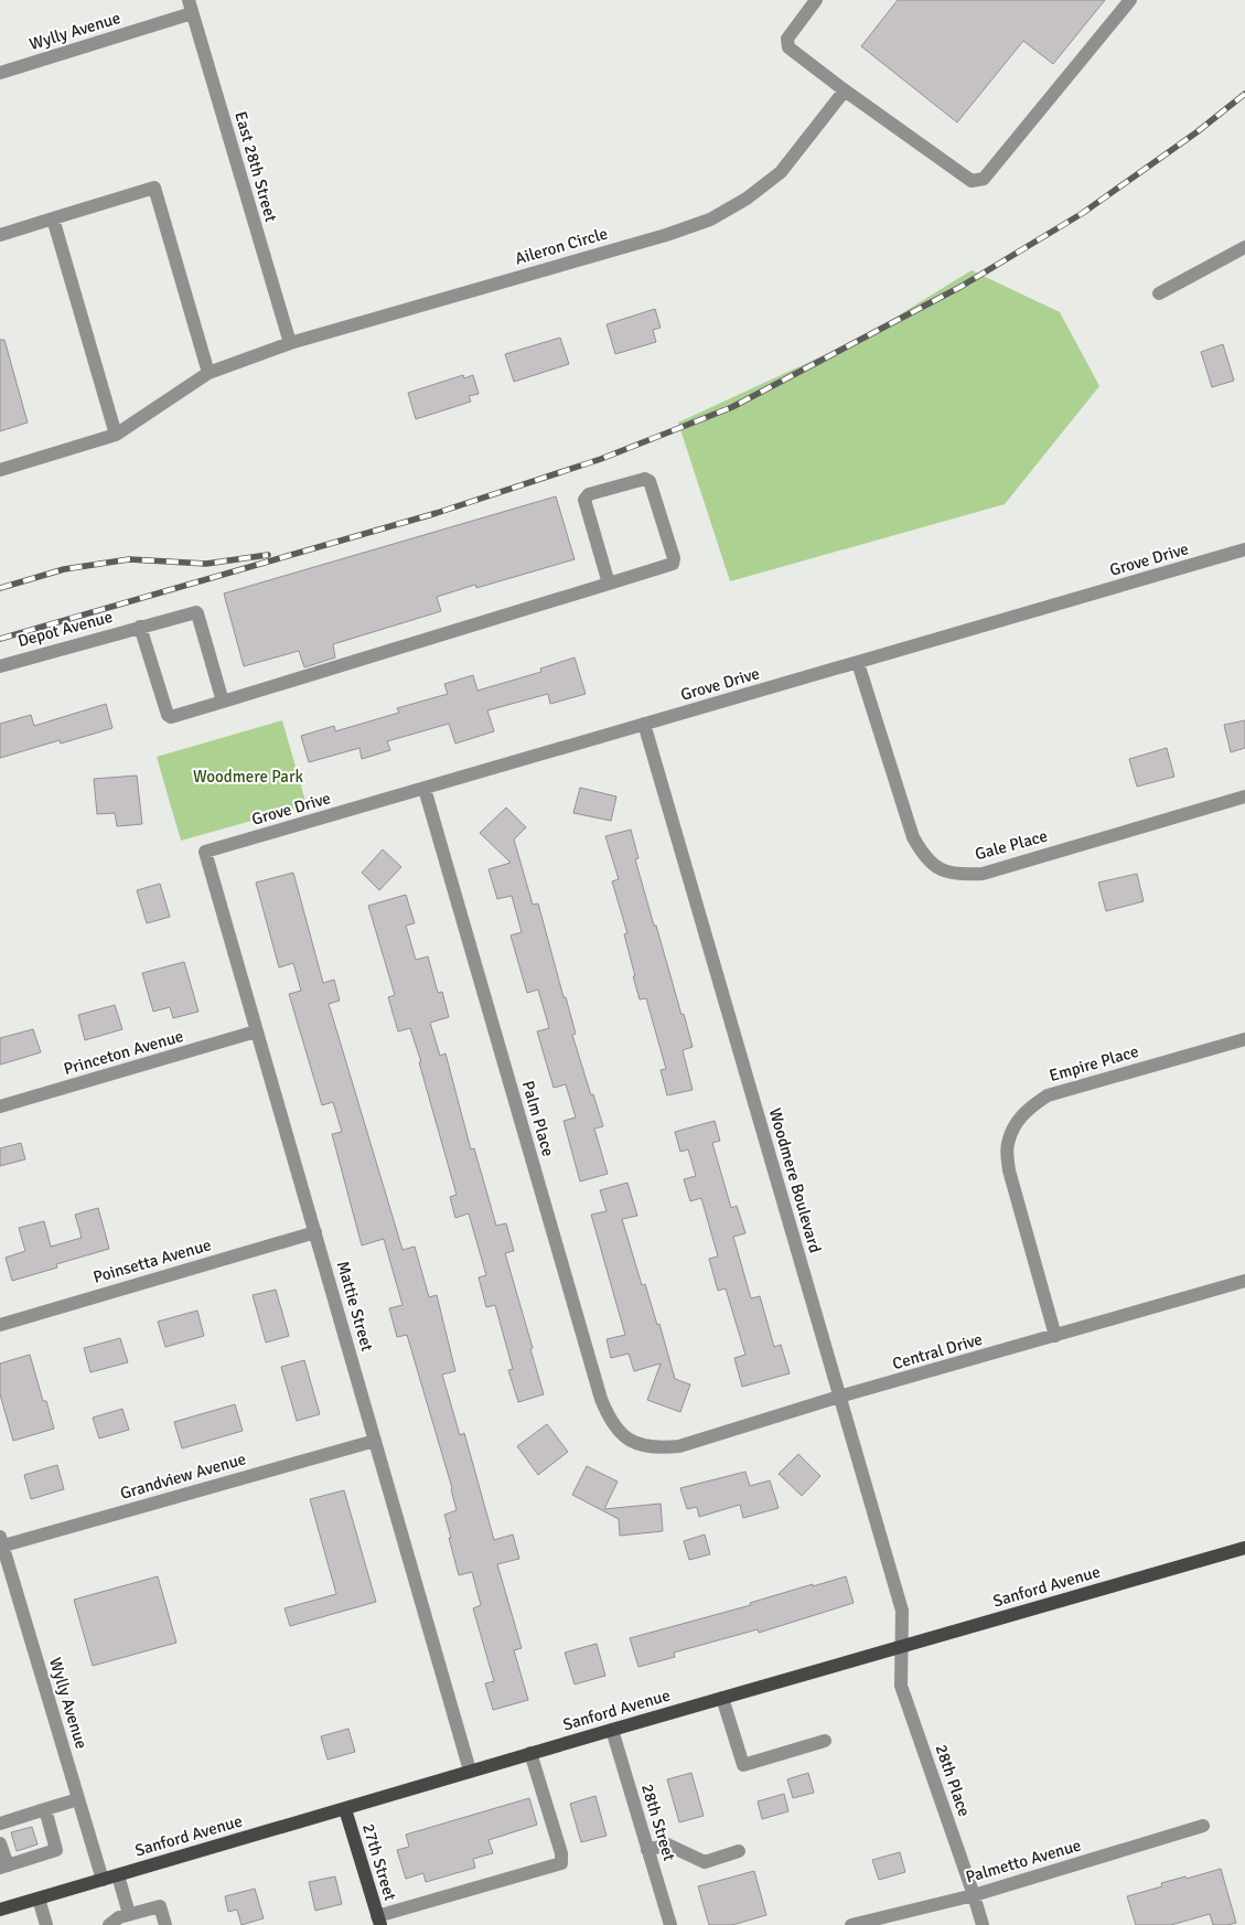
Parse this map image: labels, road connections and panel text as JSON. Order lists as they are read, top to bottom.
{
  "streets": {
    "main road": ["Sanford Avenue", "27th Street"],
    "street": [
      "Wylly Avenue",
      "East 28th Street",
      "Aileron Circle",
      "Grove Drive",
      "Depot Avenue",
      "Gale Place",
      "Princeton Avenue",
      "Empire Place",
      "Palm Place",
      "Woodmere Boulevard",
      "Poinsetta Avenue",
      "Mattie Street",
      "Central Drive",
      "Grandview Avenue",
      "28th Place",
      "28th Street",
      "Palmetto Avenue"
    ]
  },
  "crossings": [
    ["Wylly Avenue", "East 28th Street"],
    ["Wylly Avenue", "Grandview Avenue"],
    ["Wylly Avenue", "Sanford Avenue"],
    ["East 28th Street", "Aileron Circle"],
    ["Grove Drive", "Gale Place"],
    ["Grove Drive", "Palm Place"],
    ["Grove Drive", "Woodmere Boulevard"],
    ["Grove Drive", "Mattie Street"],
    ["Princeton Avenue", "Mattie Street"],
    ["Empire Place", "Central Drive"],
    ["Palm Place", "Central Drive"],
    ["Woodmere Boulevard", "Central Drive"],
    ["Woodmere Boulevard", "Sanford Avenue"],
    ["Woodmere Boulevard", "28th Place"],
    ["Poinsetta Avenue", "Mattie Street"],
    ["Mattie Street", "Grandview Avenue"],
    ["Mattie Street", "Sanford Avenue"],
    ["Sanford Avenue", "28th Place"],
    ["Sanford Avenue", "28th Street"],
    ["Sanford Avenue", "27th Street"],
    ["28th Place", "Palmetto Avenue"]
  ],
  "parks": ["Woodmere Park"]
}
